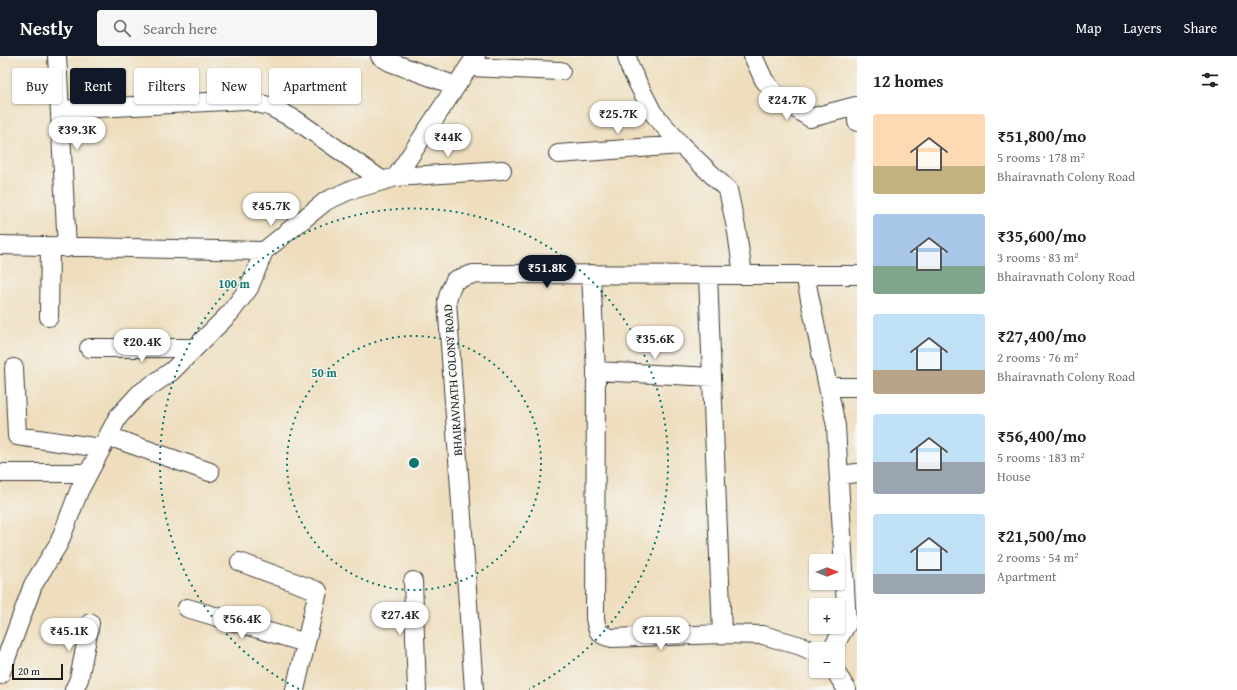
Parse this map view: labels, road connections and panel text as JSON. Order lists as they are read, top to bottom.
{
  "streets": {
    "street": ["BHAIRAVNATH COLONY ROAD"]
  },
  "scale_bar": "20 m",
  "north": "right",
  "page": {
    "header": "Nestly",
    "search": "Search here",
    "nav": ["Map", "Layers", "Share"],
    "heading": "12 homes",
    "chip": [
      "Buy",
      "Rent",
      "Filters",
      "New",
      "Apartment"
    ],
    "price": [
      "₹24.7K",
      "₹25.7K",
      "₹39.3K",
      "₹44K",
      "₹45.7K",
      "₹51.8K",
      "₹35.6K",
      "₹20.4K",
      "₹27.4K",
      "₹56.4K",
      "₹21.5K",
      "₹45.1K"
    ],
    "list": [
      {
        "name": "₹51,800/mo",
        "note": "5 rooms · 178 m² · Bhairavnath Colony Road"
      },
      {
        "name": "₹35,600/mo",
        "note": "3 rooms · 83 m² · Bhairavnath Colony Road"
      },
      {
        "name": "₹27,400/mo",
        "note": "2 rooms · 76 m² · Bhairavnath Colony Road"
      },
      {
        "name": "₹56,400/mo",
        "note": "5 rooms · 183 m² · House"
      },
      {
        "name": "₹21,500/mo",
        "note": "2 rooms · 54 m² · Apartment"
      }
    ],
    "map_buttons": ["+", "−"],
    "scale": "20 m"
  },
  "rings": ["100 m", "50 m"]
}
